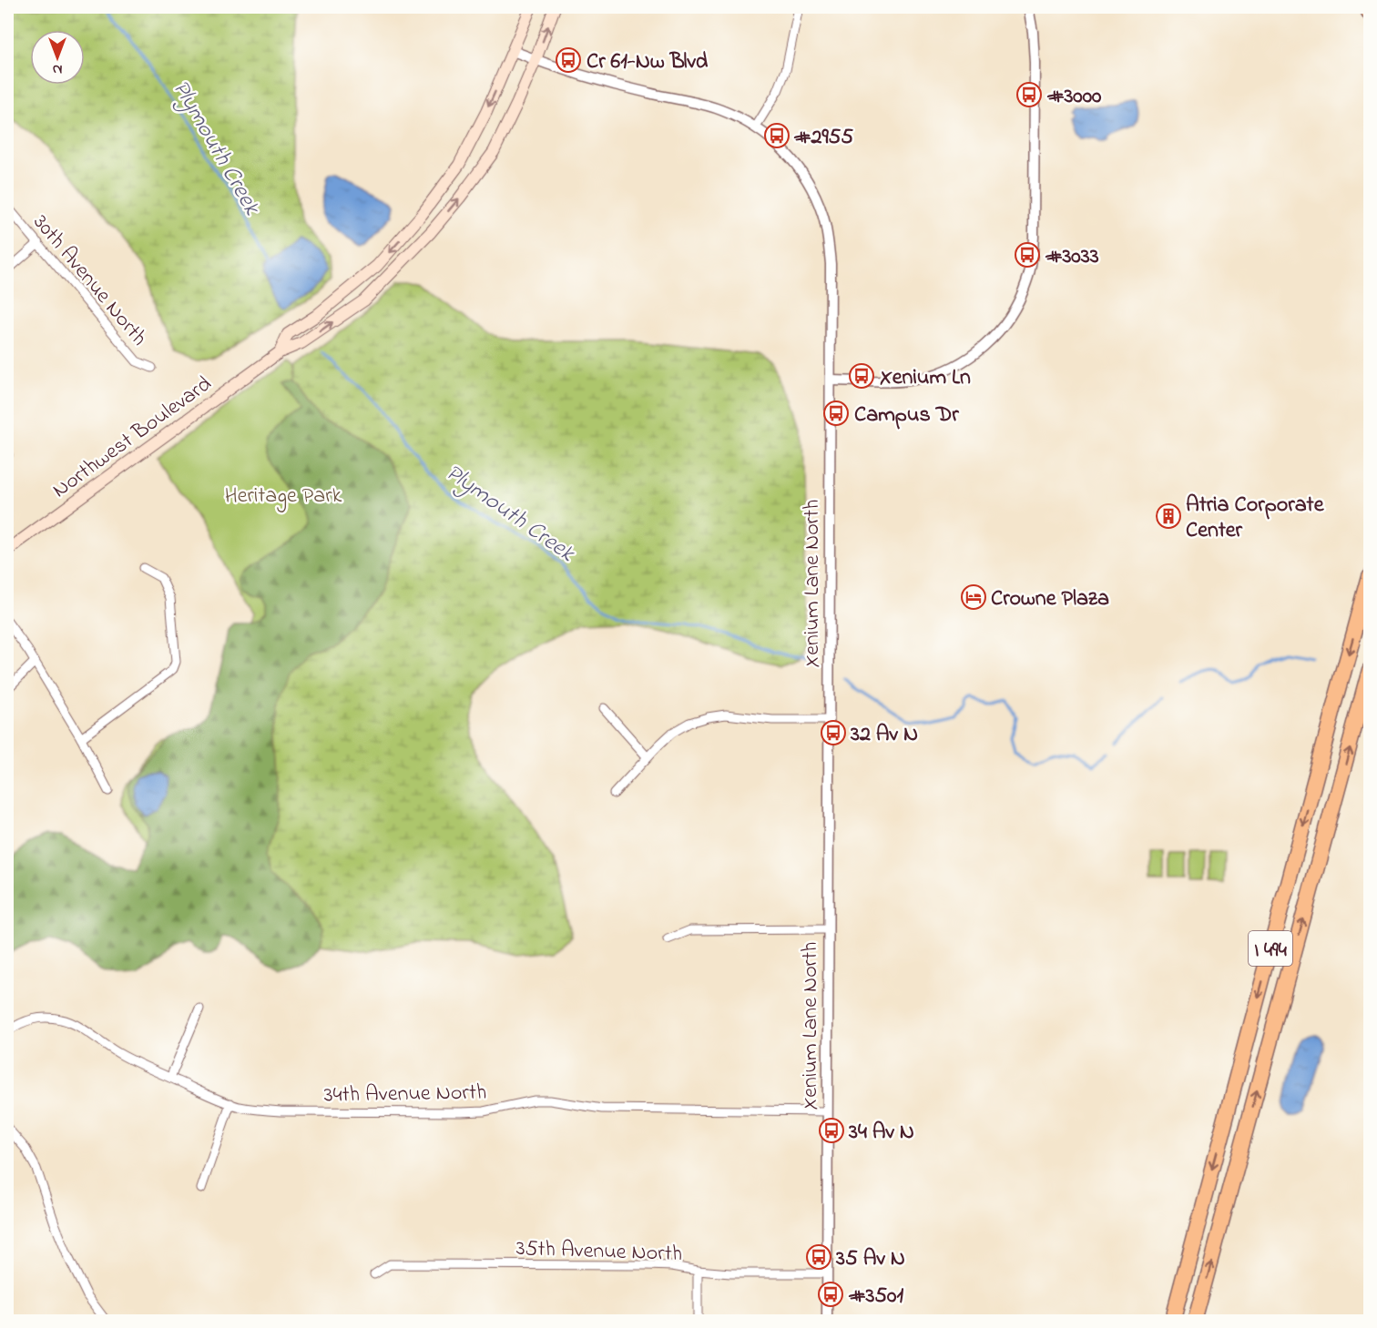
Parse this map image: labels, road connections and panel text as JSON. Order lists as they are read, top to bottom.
{
  "streets": {
    "highway": ["I 494"],
    "main road": ["Northwest Boulevard"],
    "street": [
      "30th Avenue North",
      "Xenium Lane North",
      "34th Avenue North",
      "35th Avenue North"
    ]
  },
  "crossings": [
    ["Northwest Boulevard", "Xenium Lane North"],
    ["Xenium Lane North", "34th Avenue North"],
    ["Xenium Lane North", "35th Avenue North"]
  ],
  "water": ["Plymouth Creek"],
  "parks": ["Heritage Park"],
  "places": {
    "bus stop": [
      "Cr 61-Nw Blvd",
      "#3000",
      "#2955",
      "#3033",
      "Xenium Ln",
      "Campus Dr",
      "32 Av N",
      "34 Av N",
      "35 Av N",
      "#3501"
    ],
    "building": ["Atria Corporate Center"],
    "hotel": ["Crowne Plaza"]
  },
  "north": "bottom"
}
